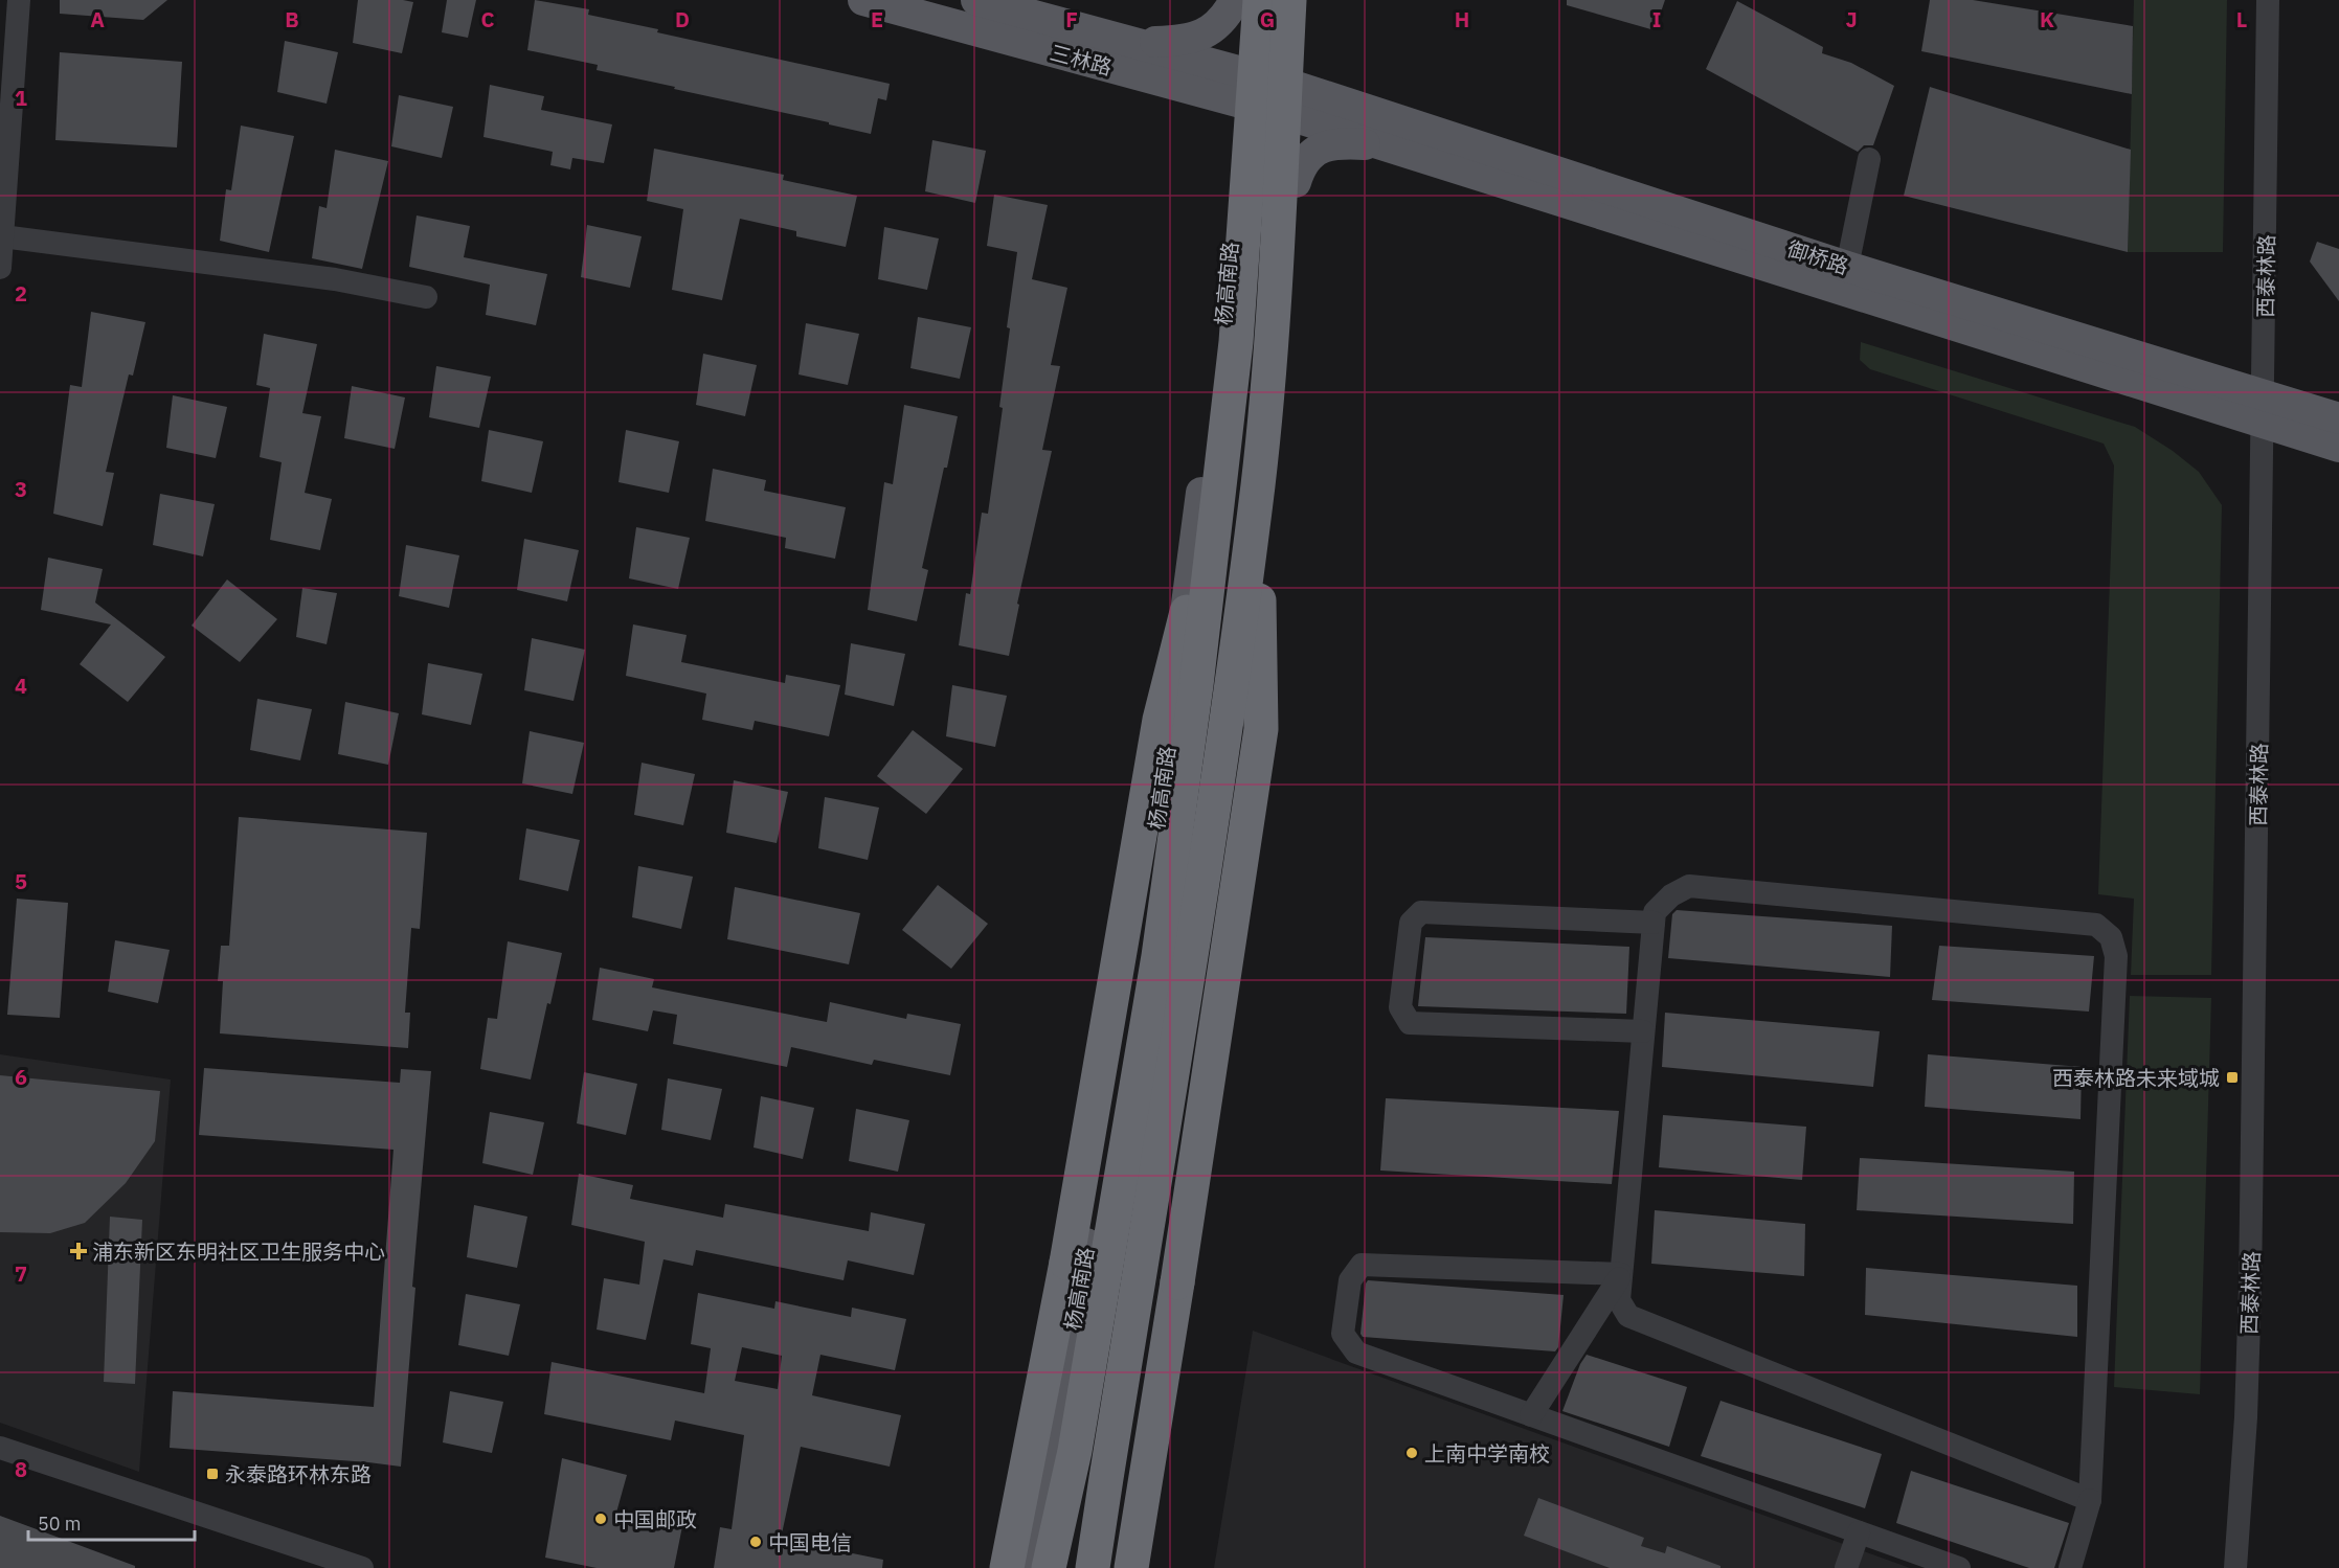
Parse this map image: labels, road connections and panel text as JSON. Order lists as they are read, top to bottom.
{
  "streets": {
    "highway": ["杨高南路"],
    "main road": ["三林路", "御桥路"],
    "street": ["西泰林路"]
  },
  "crossings": [
    ["三林路", "御桥路"],
    ["三林路", "杨高南路"],
    ["御桥路", "西泰林路"]
  ],
  "places": {
    "transit": ["西泰林路未来域城", "永泰路环林东路"],
    "health": ["浦东新区东明社区卫生服务中心"],
    "other": ["上南中学南校", "中国邮政", "中国电信"]
  },
  "scale_bar": "50 m",
  "grid": {
    "columns": [
      "A",
      "B",
      "C",
      "D",
      "E",
      "F",
      "G",
      "H",
      "I",
      "J",
      "K",
      "L"
    ],
    "rows": [
      "1",
      "2",
      "3",
      "4",
      "5",
      "6",
      "7",
      "8"
    ]
  }
}
